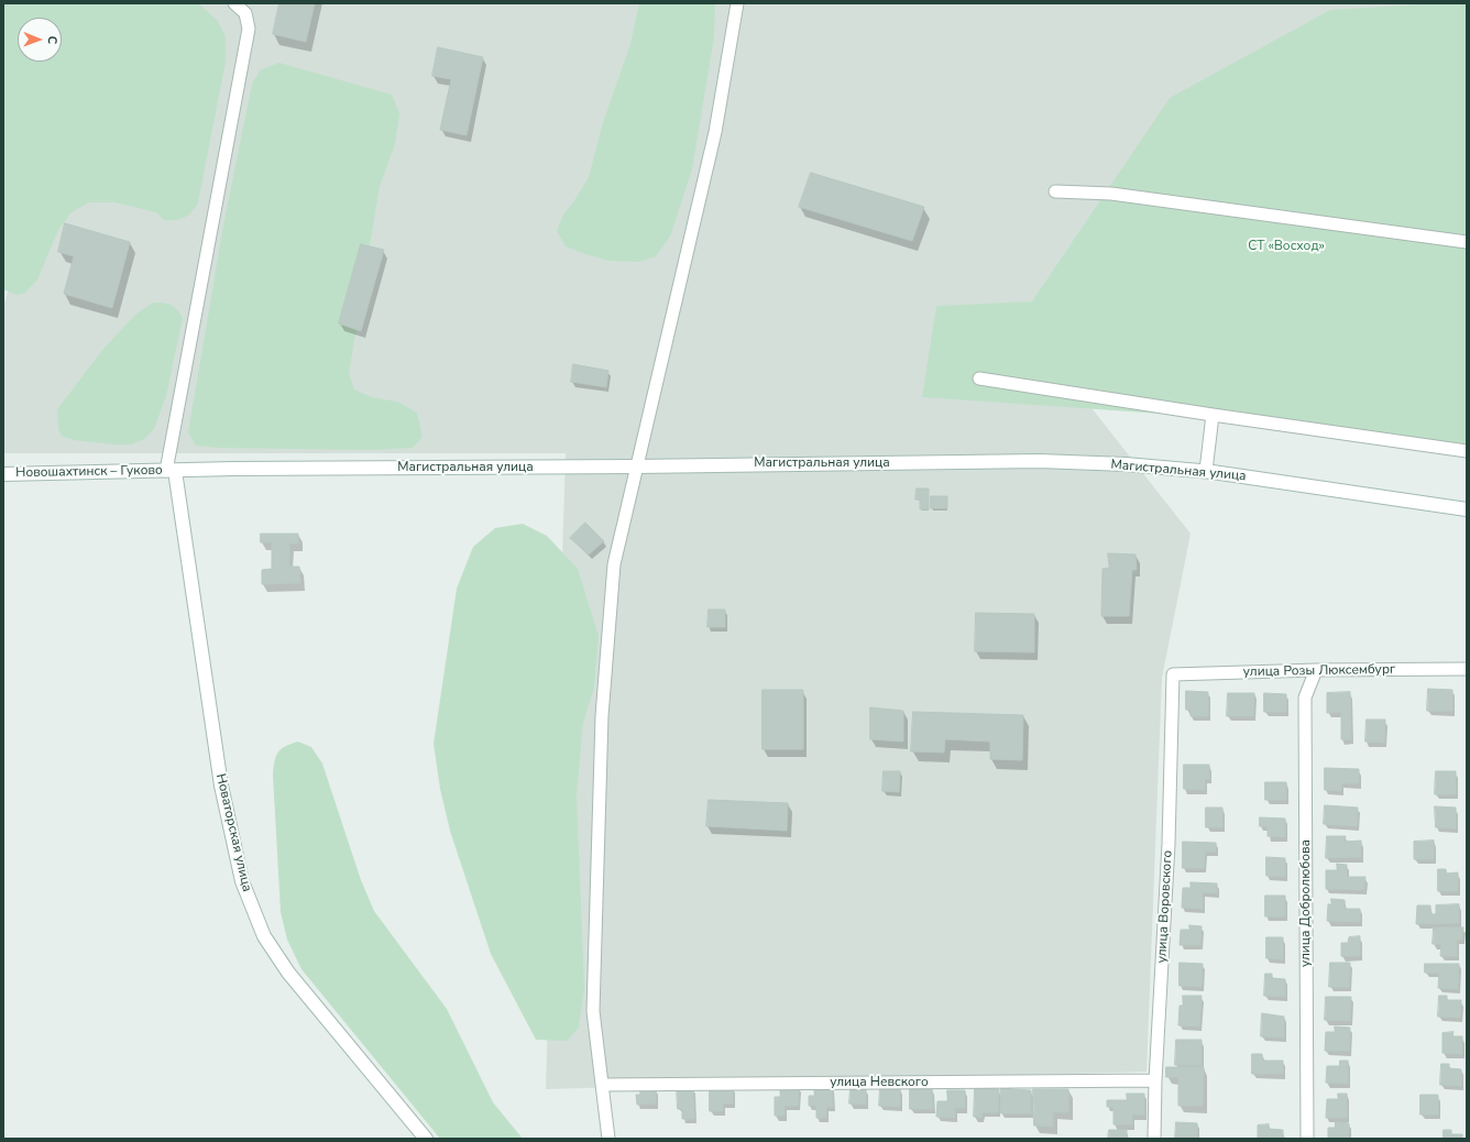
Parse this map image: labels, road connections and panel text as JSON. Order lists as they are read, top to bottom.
{
  "streets": {
    "main road": ["Магистральная улица", "Новошахтинск – Гуково", "Новаторская улица"],
    "street": [
      "улица Розы Люксембург",
      "улица Добролюбова",
      "улица Воровского",
      "улица Невского"
    ]
  },
  "crossings": [
    ["Магистральная улица", "Новошахтинск – Гуково"],
    ["Магистральная улица", "Новаторская улица"],
    ["Новошахтинск – Гуково", "Новаторская улица"],
    ["улица Розы Люксембург", "улица Добролюбова"],
    ["улица Розы Люксембург", "улица Воровского"],
    ["улица Воровского", "улица Невского"]
  ],
  "parks": ["СТ «Восход»"],
  "north": "right"
}
